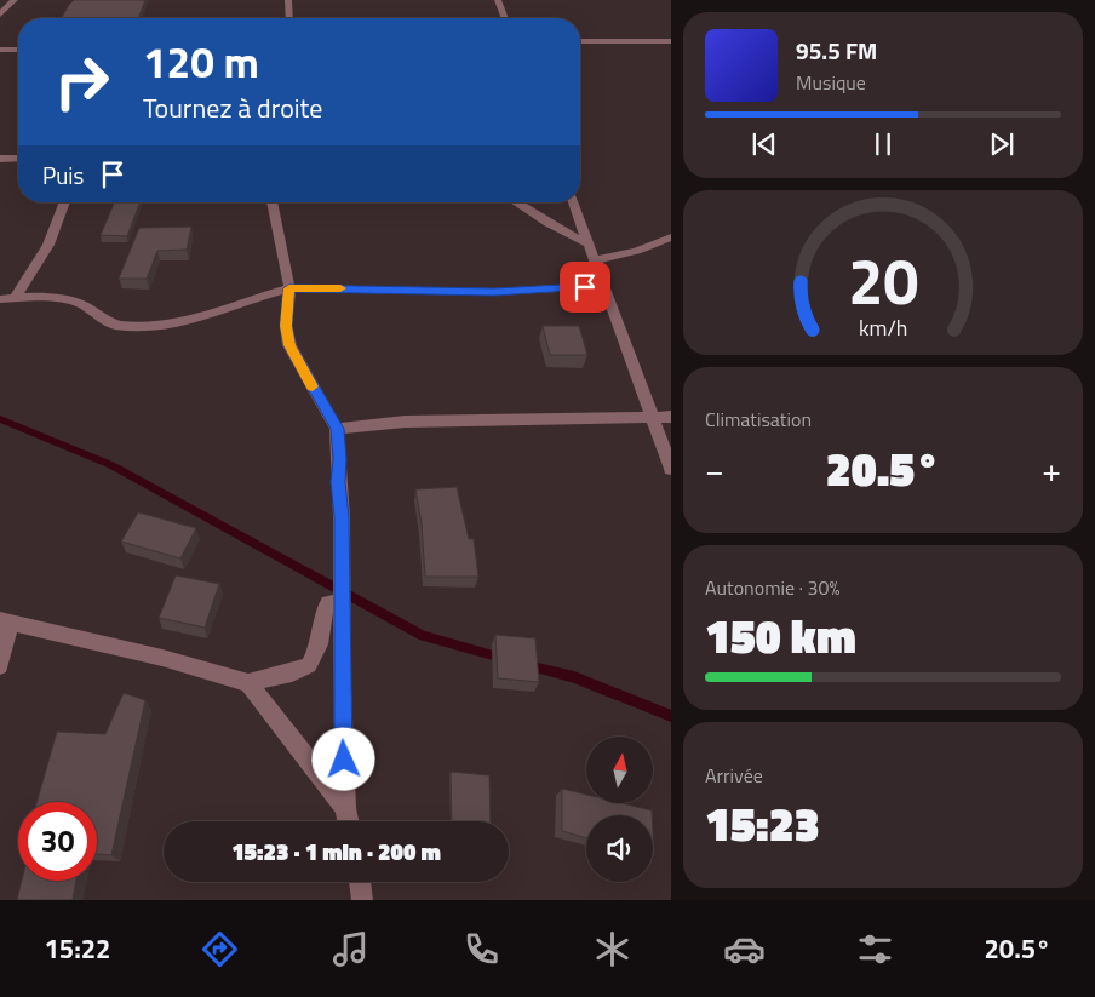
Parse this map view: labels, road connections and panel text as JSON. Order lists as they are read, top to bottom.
{
  "north": "top",
  "page": {
    "turn": ["120 m", "Tournez à droite"],
    "song": ["95.5 FM", "Musique"],
    "then": "Puis",
    "tile": [
      "Climatisation",
      ["Autonomie · 30%", "150 km"],
      ["Arrivée", "15:23"]
    ],
    "heat": ["−", "20.5°", "+"],
    "limit": "30",
    "trip": "15:23 · 1 min · 200 m",
    "tabs": ["15:22", "20.5°"],
    "gauge": ["20", "km/h"]
  }
}
